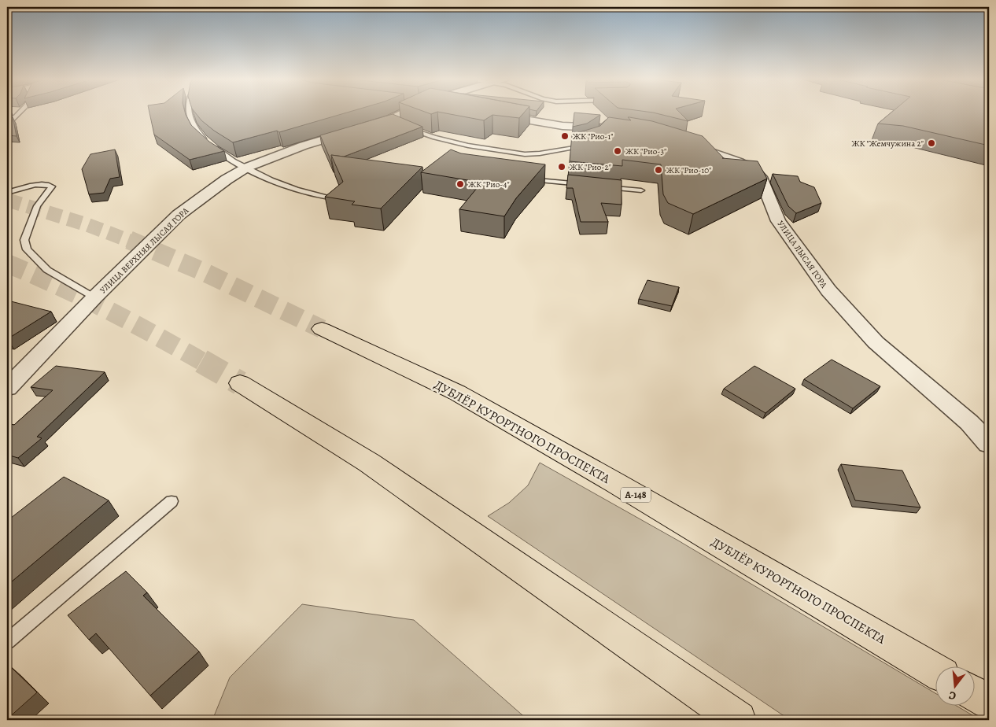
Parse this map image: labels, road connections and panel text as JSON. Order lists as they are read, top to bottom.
{
  "streets": {
    "main road": ["ДУБЛЁР КУРОРТНОГО ПРОСПЕКТА", "А-148"],
    "street": ["УЛИЦА ВЕРХНЯЯ ЛЫСАЯ ГОРА", "УЛИЦА ЛЫСАЯ ГОРА"]
  },
  "places": [
    "ЖК \"Рио-1\"",
    "ЖК \"Жемчужина 2\"",
    "ЖК \"Рио-3\"",
    "ЖК \"Рио-2\"",
    "ЖК \"Рио-10\"",
    "ЖК \"Рио-4\""
  ],
  "north": "bottom"
}
